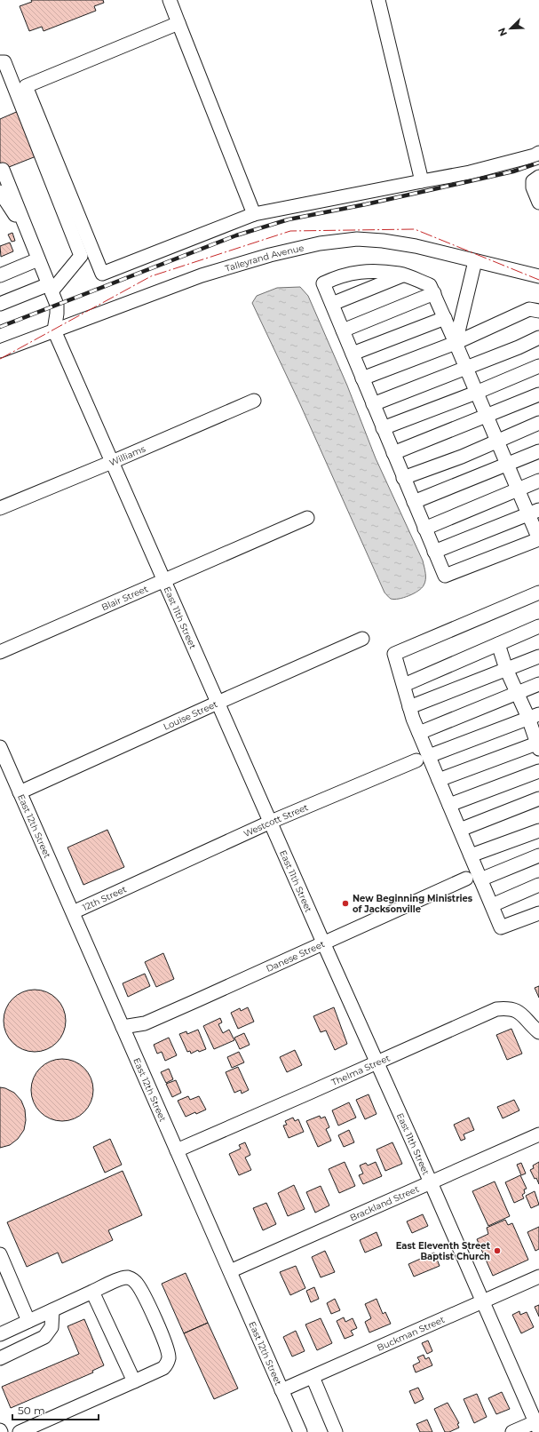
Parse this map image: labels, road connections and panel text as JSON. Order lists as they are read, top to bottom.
{
  "streets": {
    "street": [
      "Talleyrand Avenue",
      "Williams",
      "Blair Street",
      "East 11th Street",
      "Louise Street",
      "Westcott Street",
      "East 12th Street",
      "12th Street",
      "Danese Street",
      "Thelma Street",
      "Brackland Street",
      "Buckman Street"
    ]
  },
  "crossings": [
    ["Talleyrand Avenue", "East 11th Street"],
    ["Williams", "East 11th Street"],
    ["Blair Street", "East 11th Street"],
    ["East 11th Street", "Louise Street"],
    ["East 11th Street", "Westcott Street"],
    ["East 11th Street", "Danese Street"],
    ["East 11th Street", "Thelma Street"],
    ["East 11th Street", "Brackland Street"],
    ["East 11th Street", "Buckman Street"],
    ["Louise Street", "East 12th Street"],
    ["Westcott Street", "12th Street"],
    ["East 12th Street", "12th Street"],
    ["East 12th Street", "Danese Street"],
    ["East 12th Street", "Thelma Street"],
    ["East 12th Street", "Brackland Street"],
    ["East 12th Street", "Buckman Street"]
  ],
  "places": ["New Beginning Ministries of Jacksonville", "East Eleventh Street Baptist Church"],
  "scale_bar": "50 m",
  "north": "bottom left"
}
